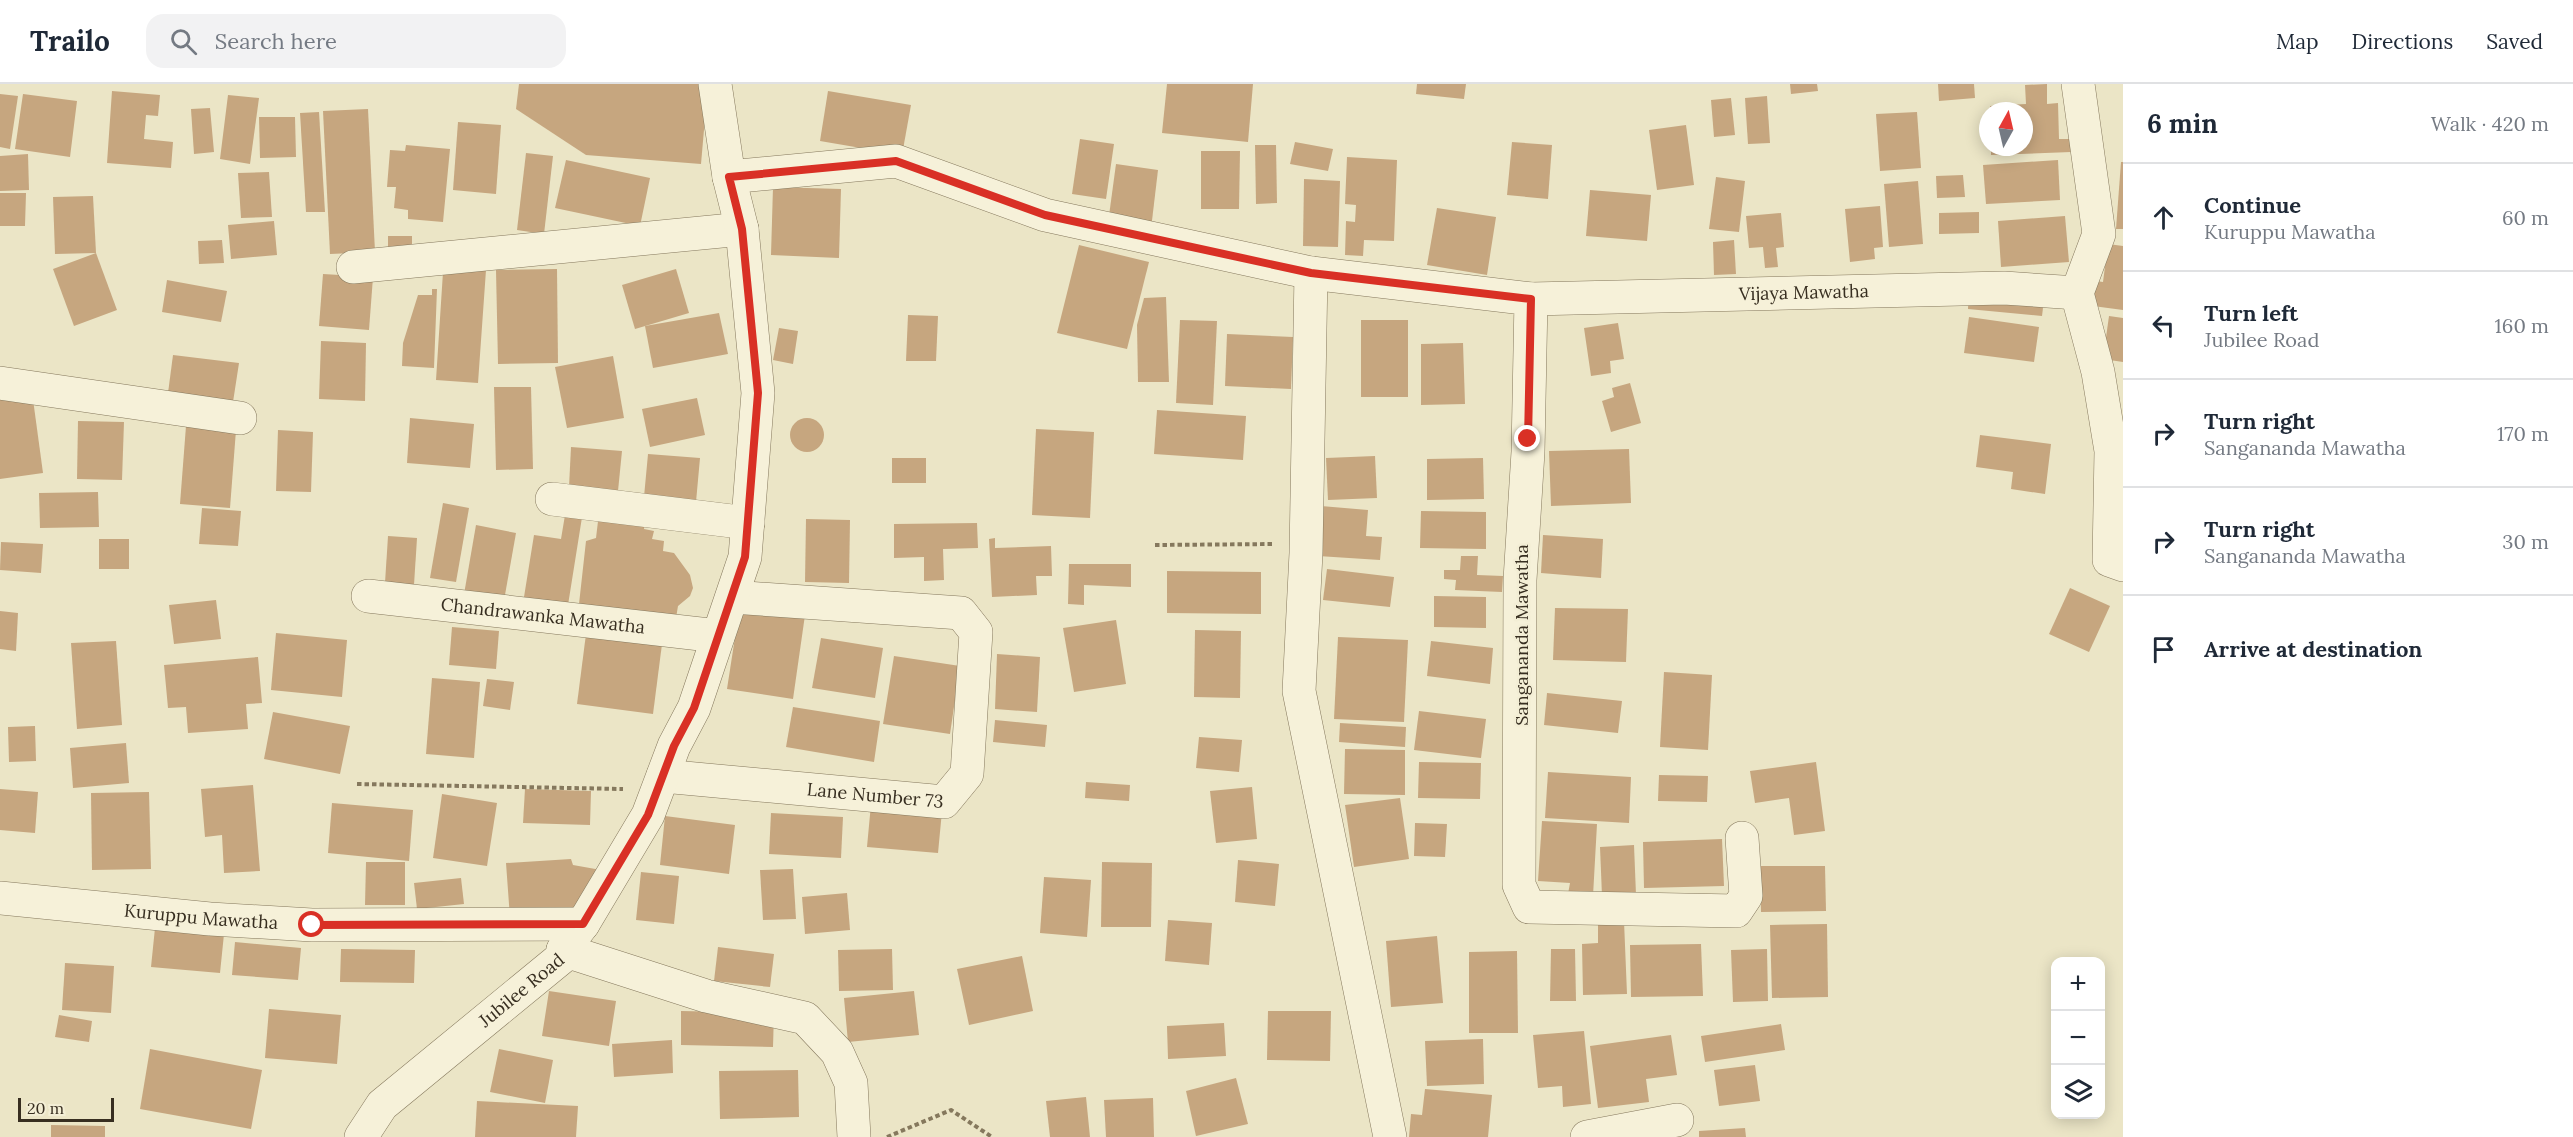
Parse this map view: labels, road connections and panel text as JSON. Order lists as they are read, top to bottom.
{
  "streets": {
    "street": [
      "Vijaya Mawatha",
      "Chandrawanka Mawatha",
      "Sangananda Mawatha",
      "Lane Number 73",
      "Kuruppu Mawatha",
      "Jubilee Road"
    ]
  },
  "crossings": [
    ["Vijaya Mawatha", "Sangananda Mawatha"],
    ["Chandrawanka Mawatha", "Jubilee Road"],
    ["Lane Number 73", "Jubilee Road"],
    ["Kuruppu Mawatha", "Jubilee Road"]
  ],
  "scale_bar": "20 m",
  "north": "top",
  "page": {
    "header": "Trailo",
    "search": "Search here",
    "nav": ["Map", "Directions", "Saved"],
    "heading": ["6 min", "Walk · 420 m"],
    "list": [
      ["Continue", "Kuruppu Mawatha", "60 m"],
      ["Turn left", "Jubilee Road", "160 m"],
      ["Turn right", "Sangananda Mawatha", "170 m"],
      ["Turn right", "Sangananda Mawatha", "30 m"],
      "Arrive at destination"
    ],
    "map_buttons": ["+", "−"],
    "scale": "20 m"
  }
}
